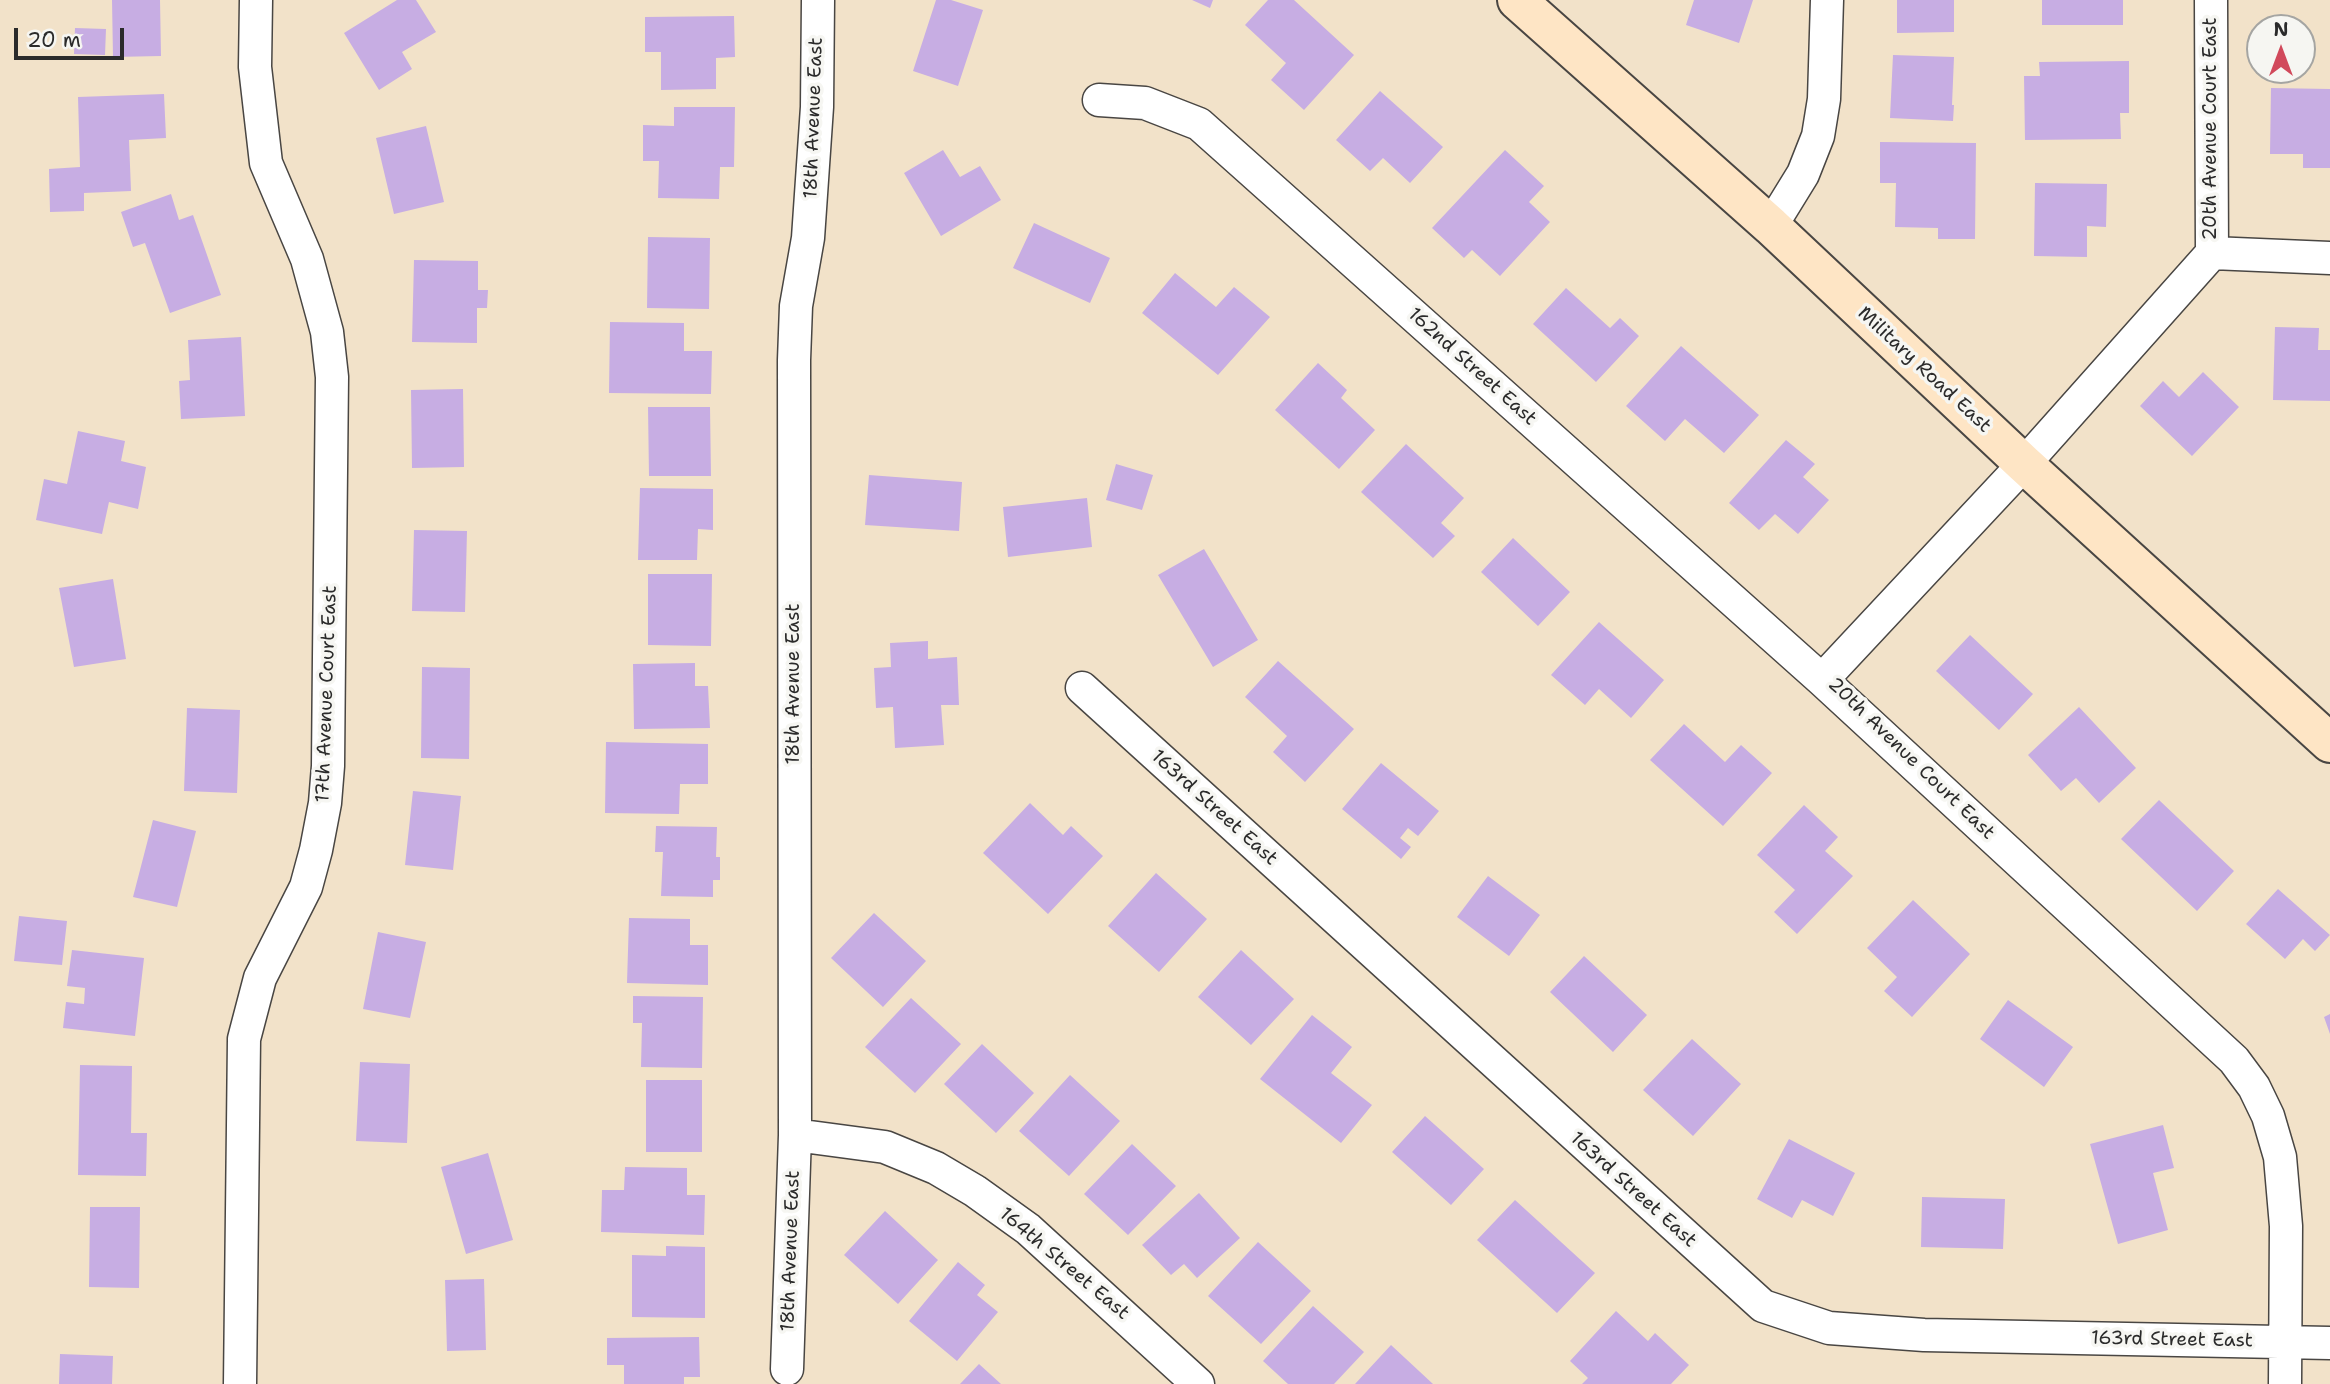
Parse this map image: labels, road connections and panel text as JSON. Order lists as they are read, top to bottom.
{
  "streets": {
    "street": [
      "18th Avenue East",
      "20th Avenue Court East",
      "162nd Street East",
      "Military Road East",
      "17th Avenue Court East",
      "163rd Street East",
      "164th Street East"
    ]
  },
  "crossings": [
    ["18th Avenue East", "164th Street East"],
    ["20th Avenue Court East", "162nd Street East"],
    ["20th Avenue Court East", "Military Road East"],
    ["20th Avenue Court East", "163rd Street East"]
  ],
  "scale_bar": "20 m",
  "north": "top"
}
